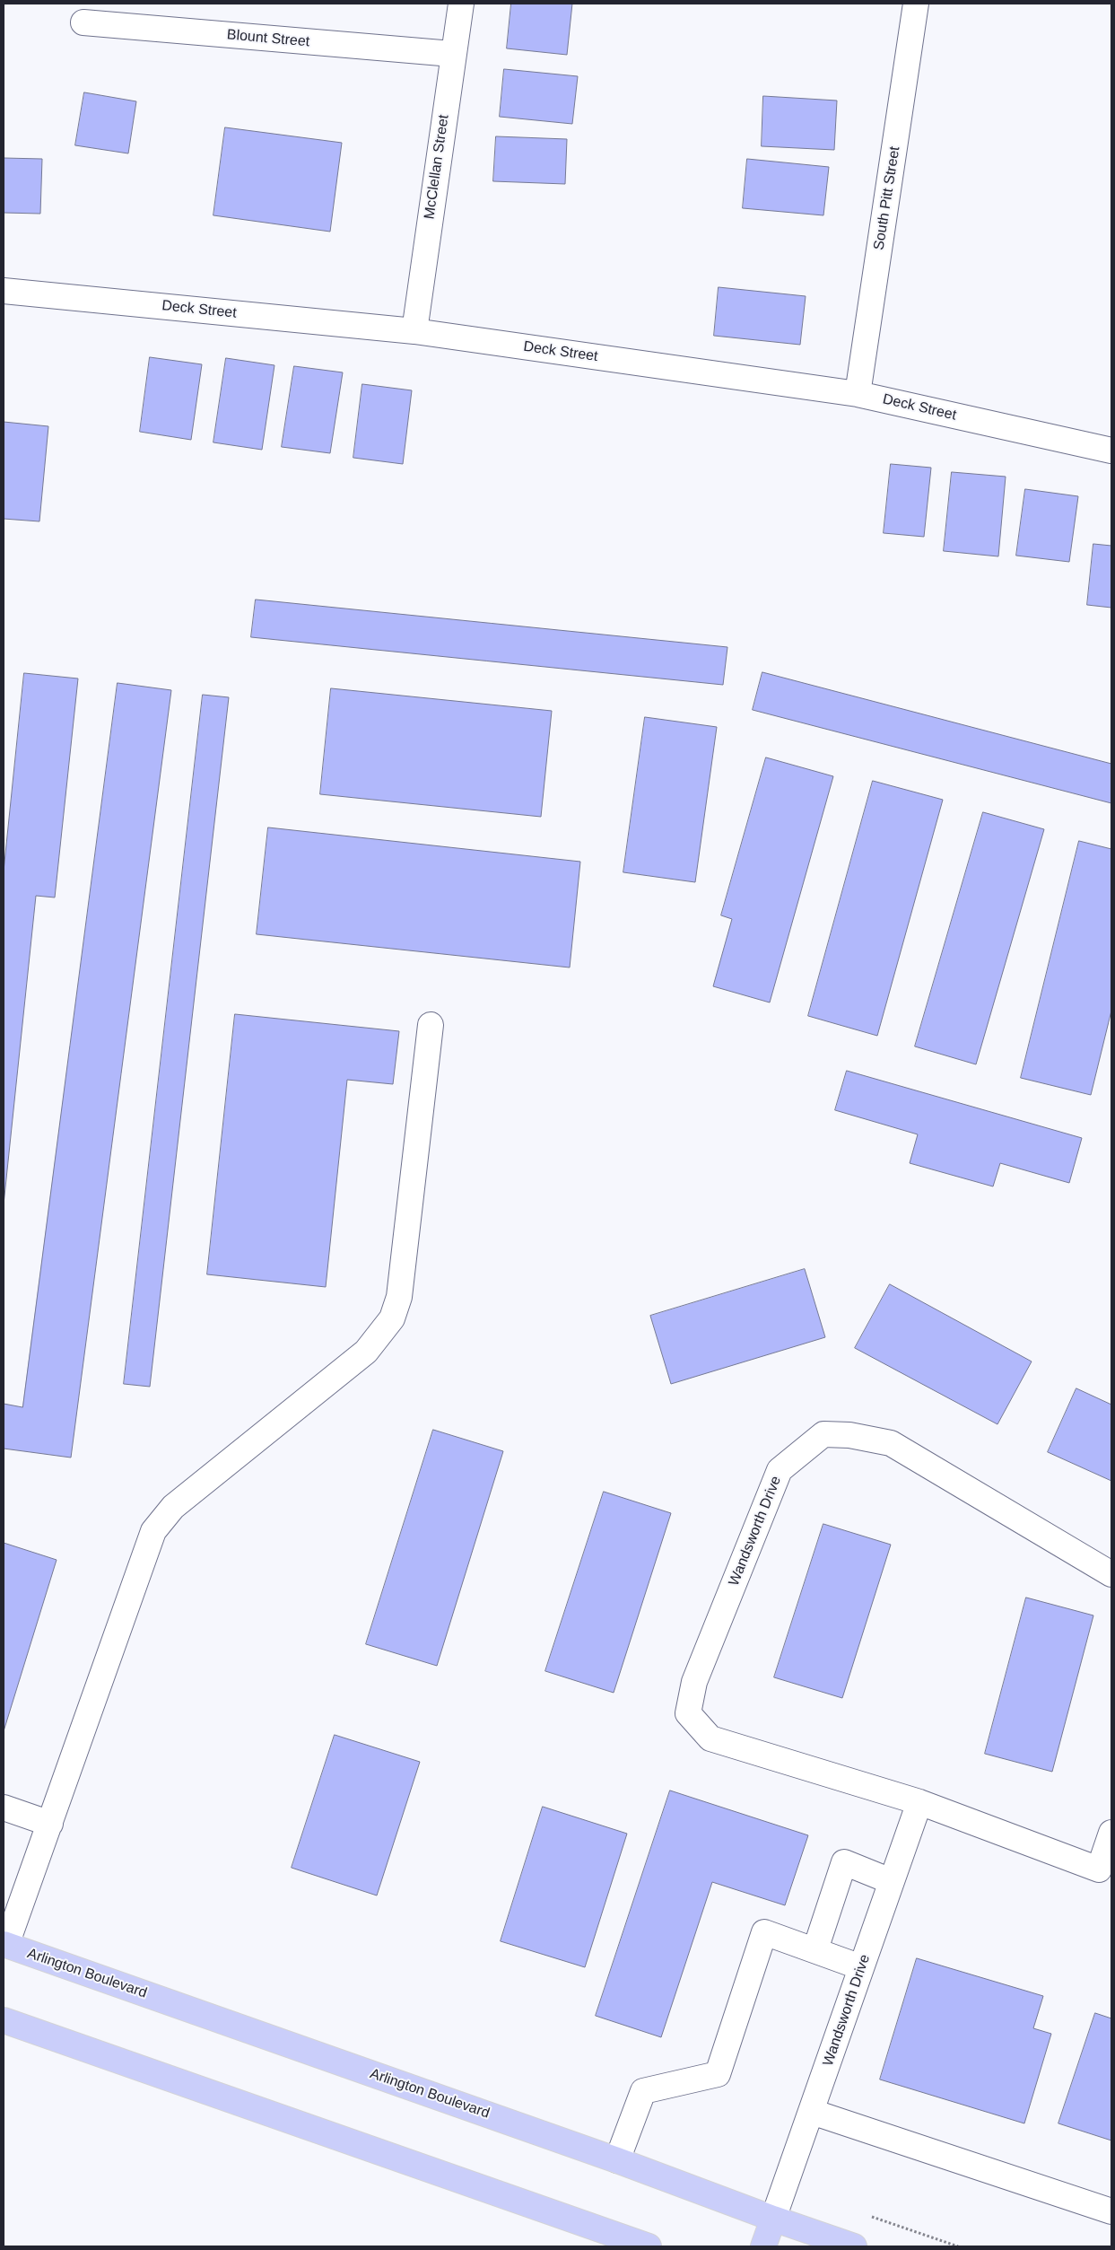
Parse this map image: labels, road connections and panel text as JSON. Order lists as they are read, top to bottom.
{
  "streets": {
    "main road": ["Arlington Boulevard"],
    "street": [
      "Blount Street",
      "McClellan Street",
      "South Pitt Street",
      "Deck Street",
      "Wandsworth Drive"
    ]
  },
  "crossings": [
    ["Blount Street", "McClellan Street"],
    ["McClellan Street", "Deck Street"],
    ["South Pitt Street", "Deck Street"],
    ["Wandsworth Drive", "Arlington Boulevard"]
  ]
}
